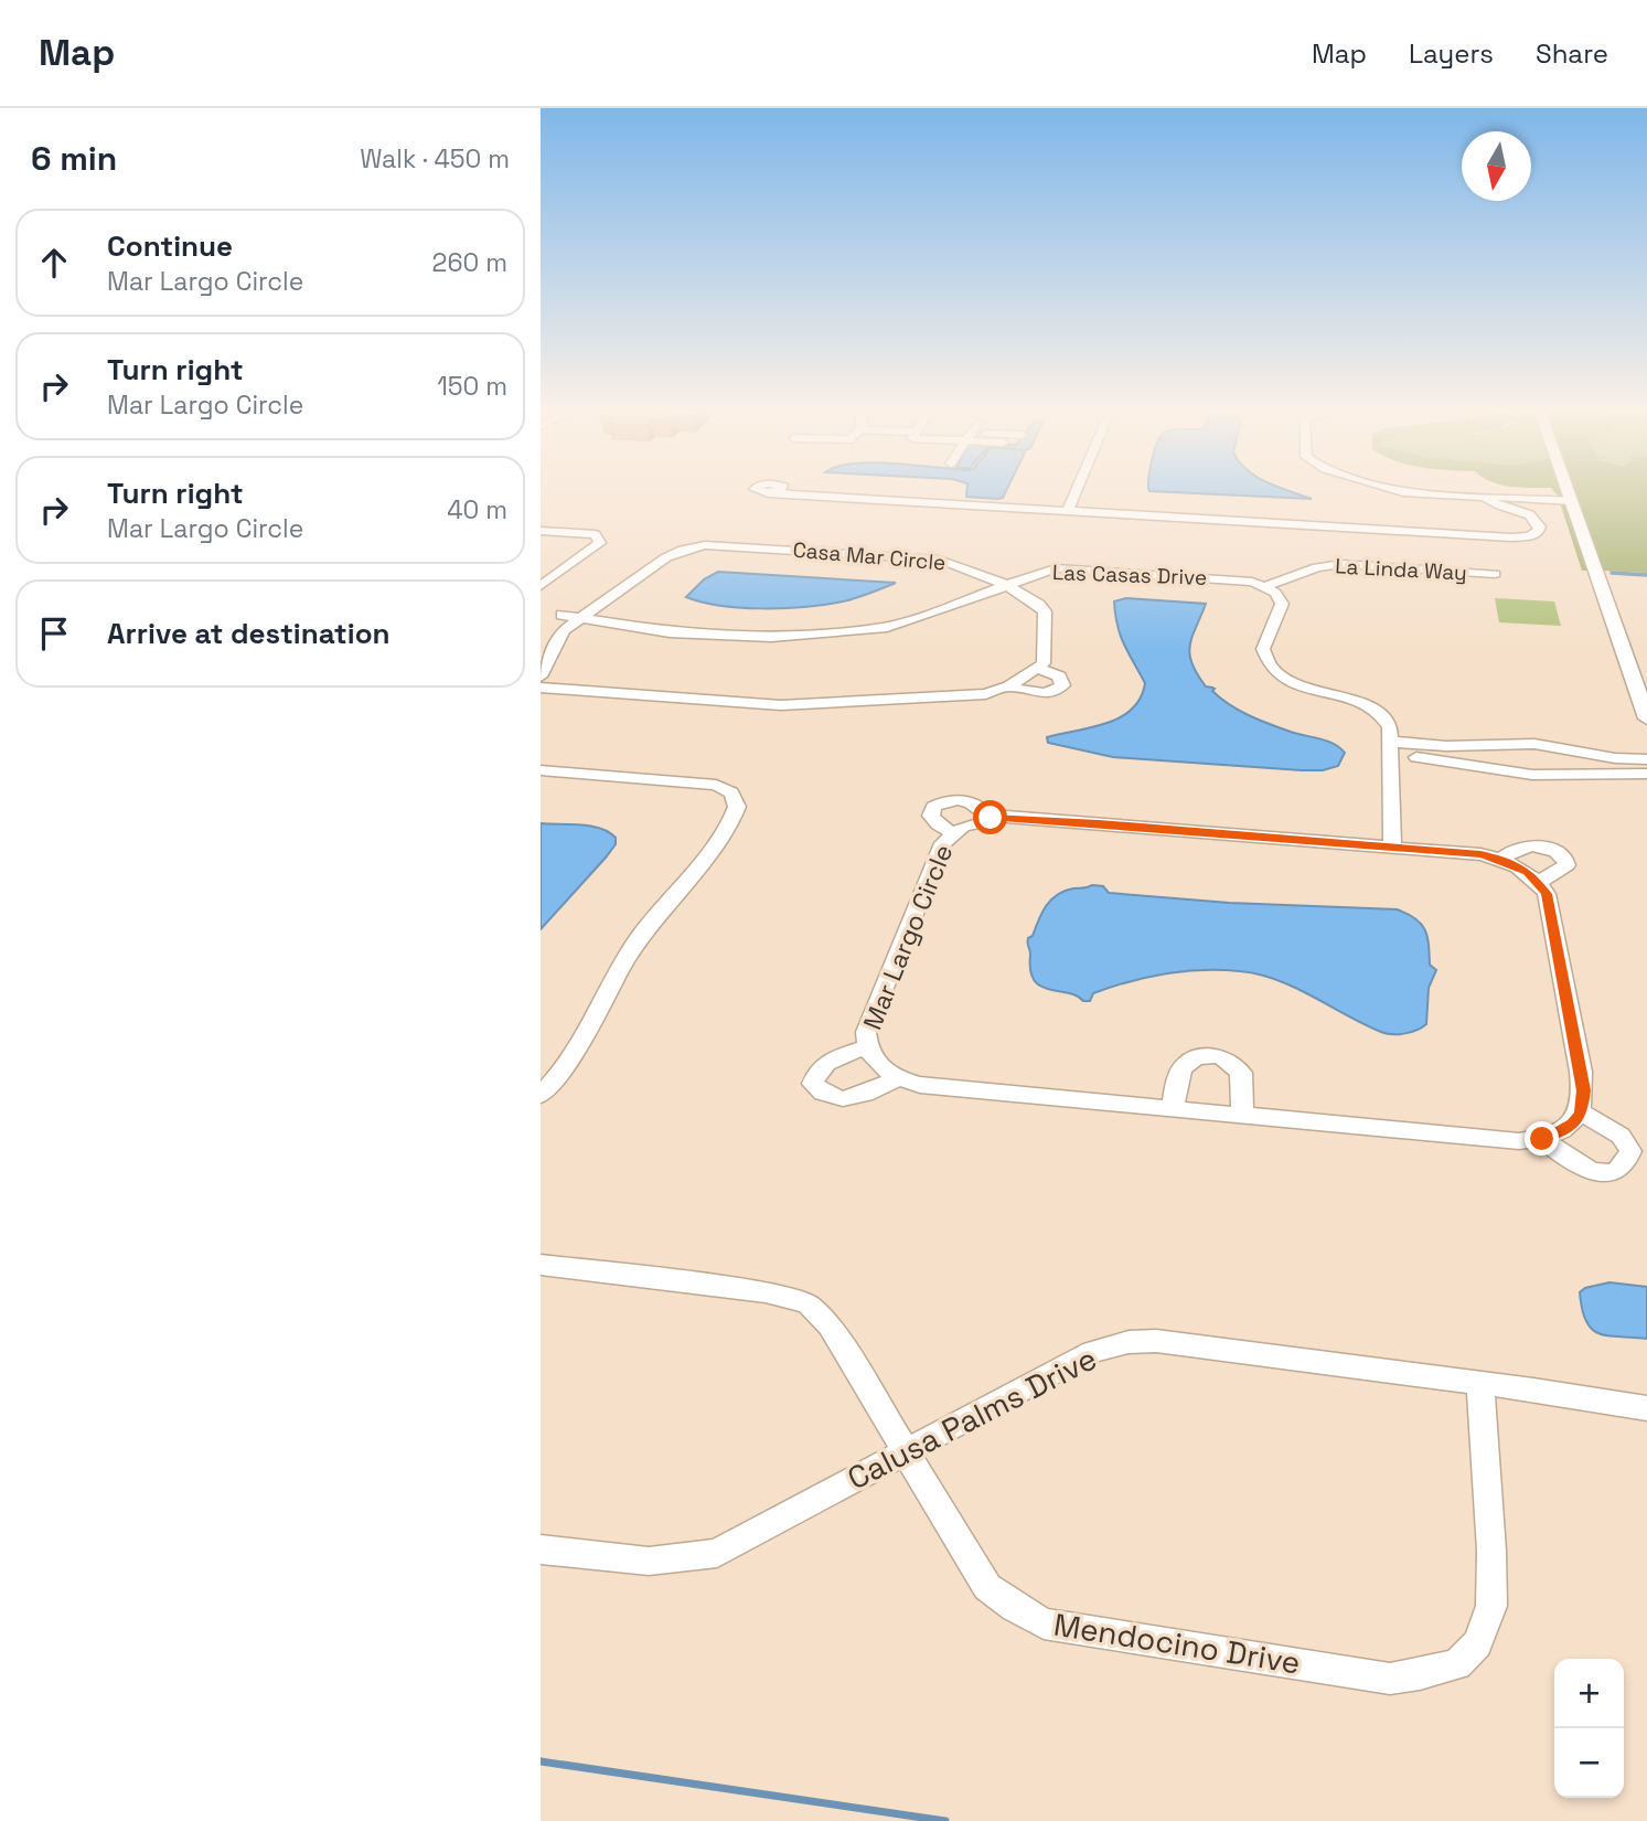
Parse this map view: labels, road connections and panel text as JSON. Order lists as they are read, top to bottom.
{
  "streets": {
    "street": [
      "Casa Mar Circle",
      "La Linda Way",
      "Las Casas Drive",
      "Mar Largo Circle",
      "Calusa Palms Drive",
      "Mendocino Drive"
    ]
  },
  "crossings": [
    ["Casa Mar Circle", "Las Casas Drive"],
    ["La Linda Way", "Las Casas Drive"],
    ["Calusa Palms Drive", "Mendocino Drive"]
  ],
  "north": "bottom",
  "page": {
    "header": "Map",
    "nav": ["Map", "Layers", "Share"],
    "heading": ["6 min", "Walk · 450 m"],
    "list": [
      ["Continue", "Mar Largo Circle", "260 m"],
      ["Turn right", "Mar Largo Circle", "150 m"],
      ["Turn right", "Mar Largo Circle", "40 m"],
      "Arrive at destination"
    ],
    "map_buttons": ["+", "−"]
  }
}
